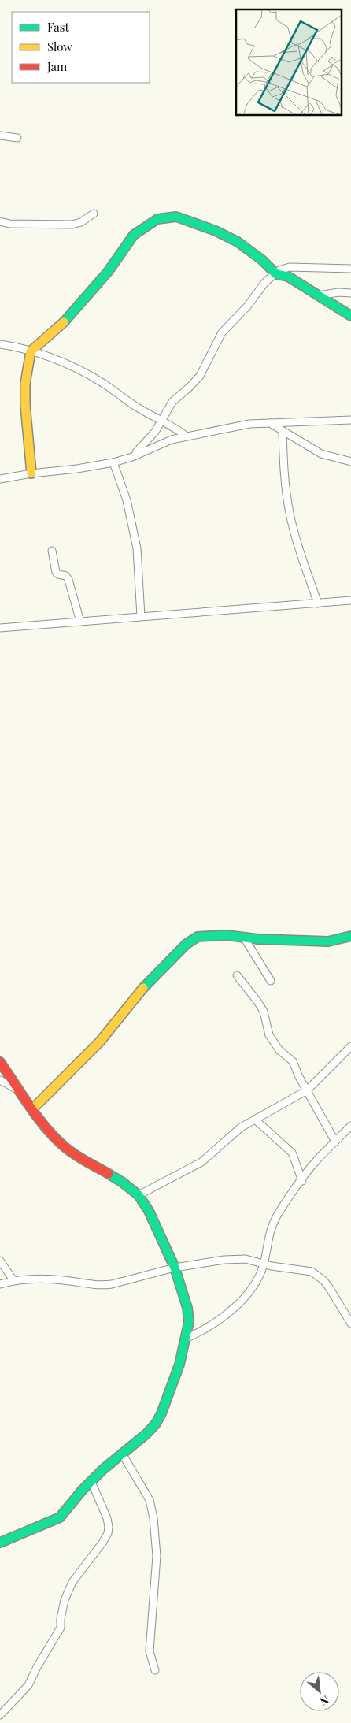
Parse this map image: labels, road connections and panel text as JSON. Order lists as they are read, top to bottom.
{
  "legend": ["Fast", "Slow", "Jam"],
  "north": "bottom right"
}
